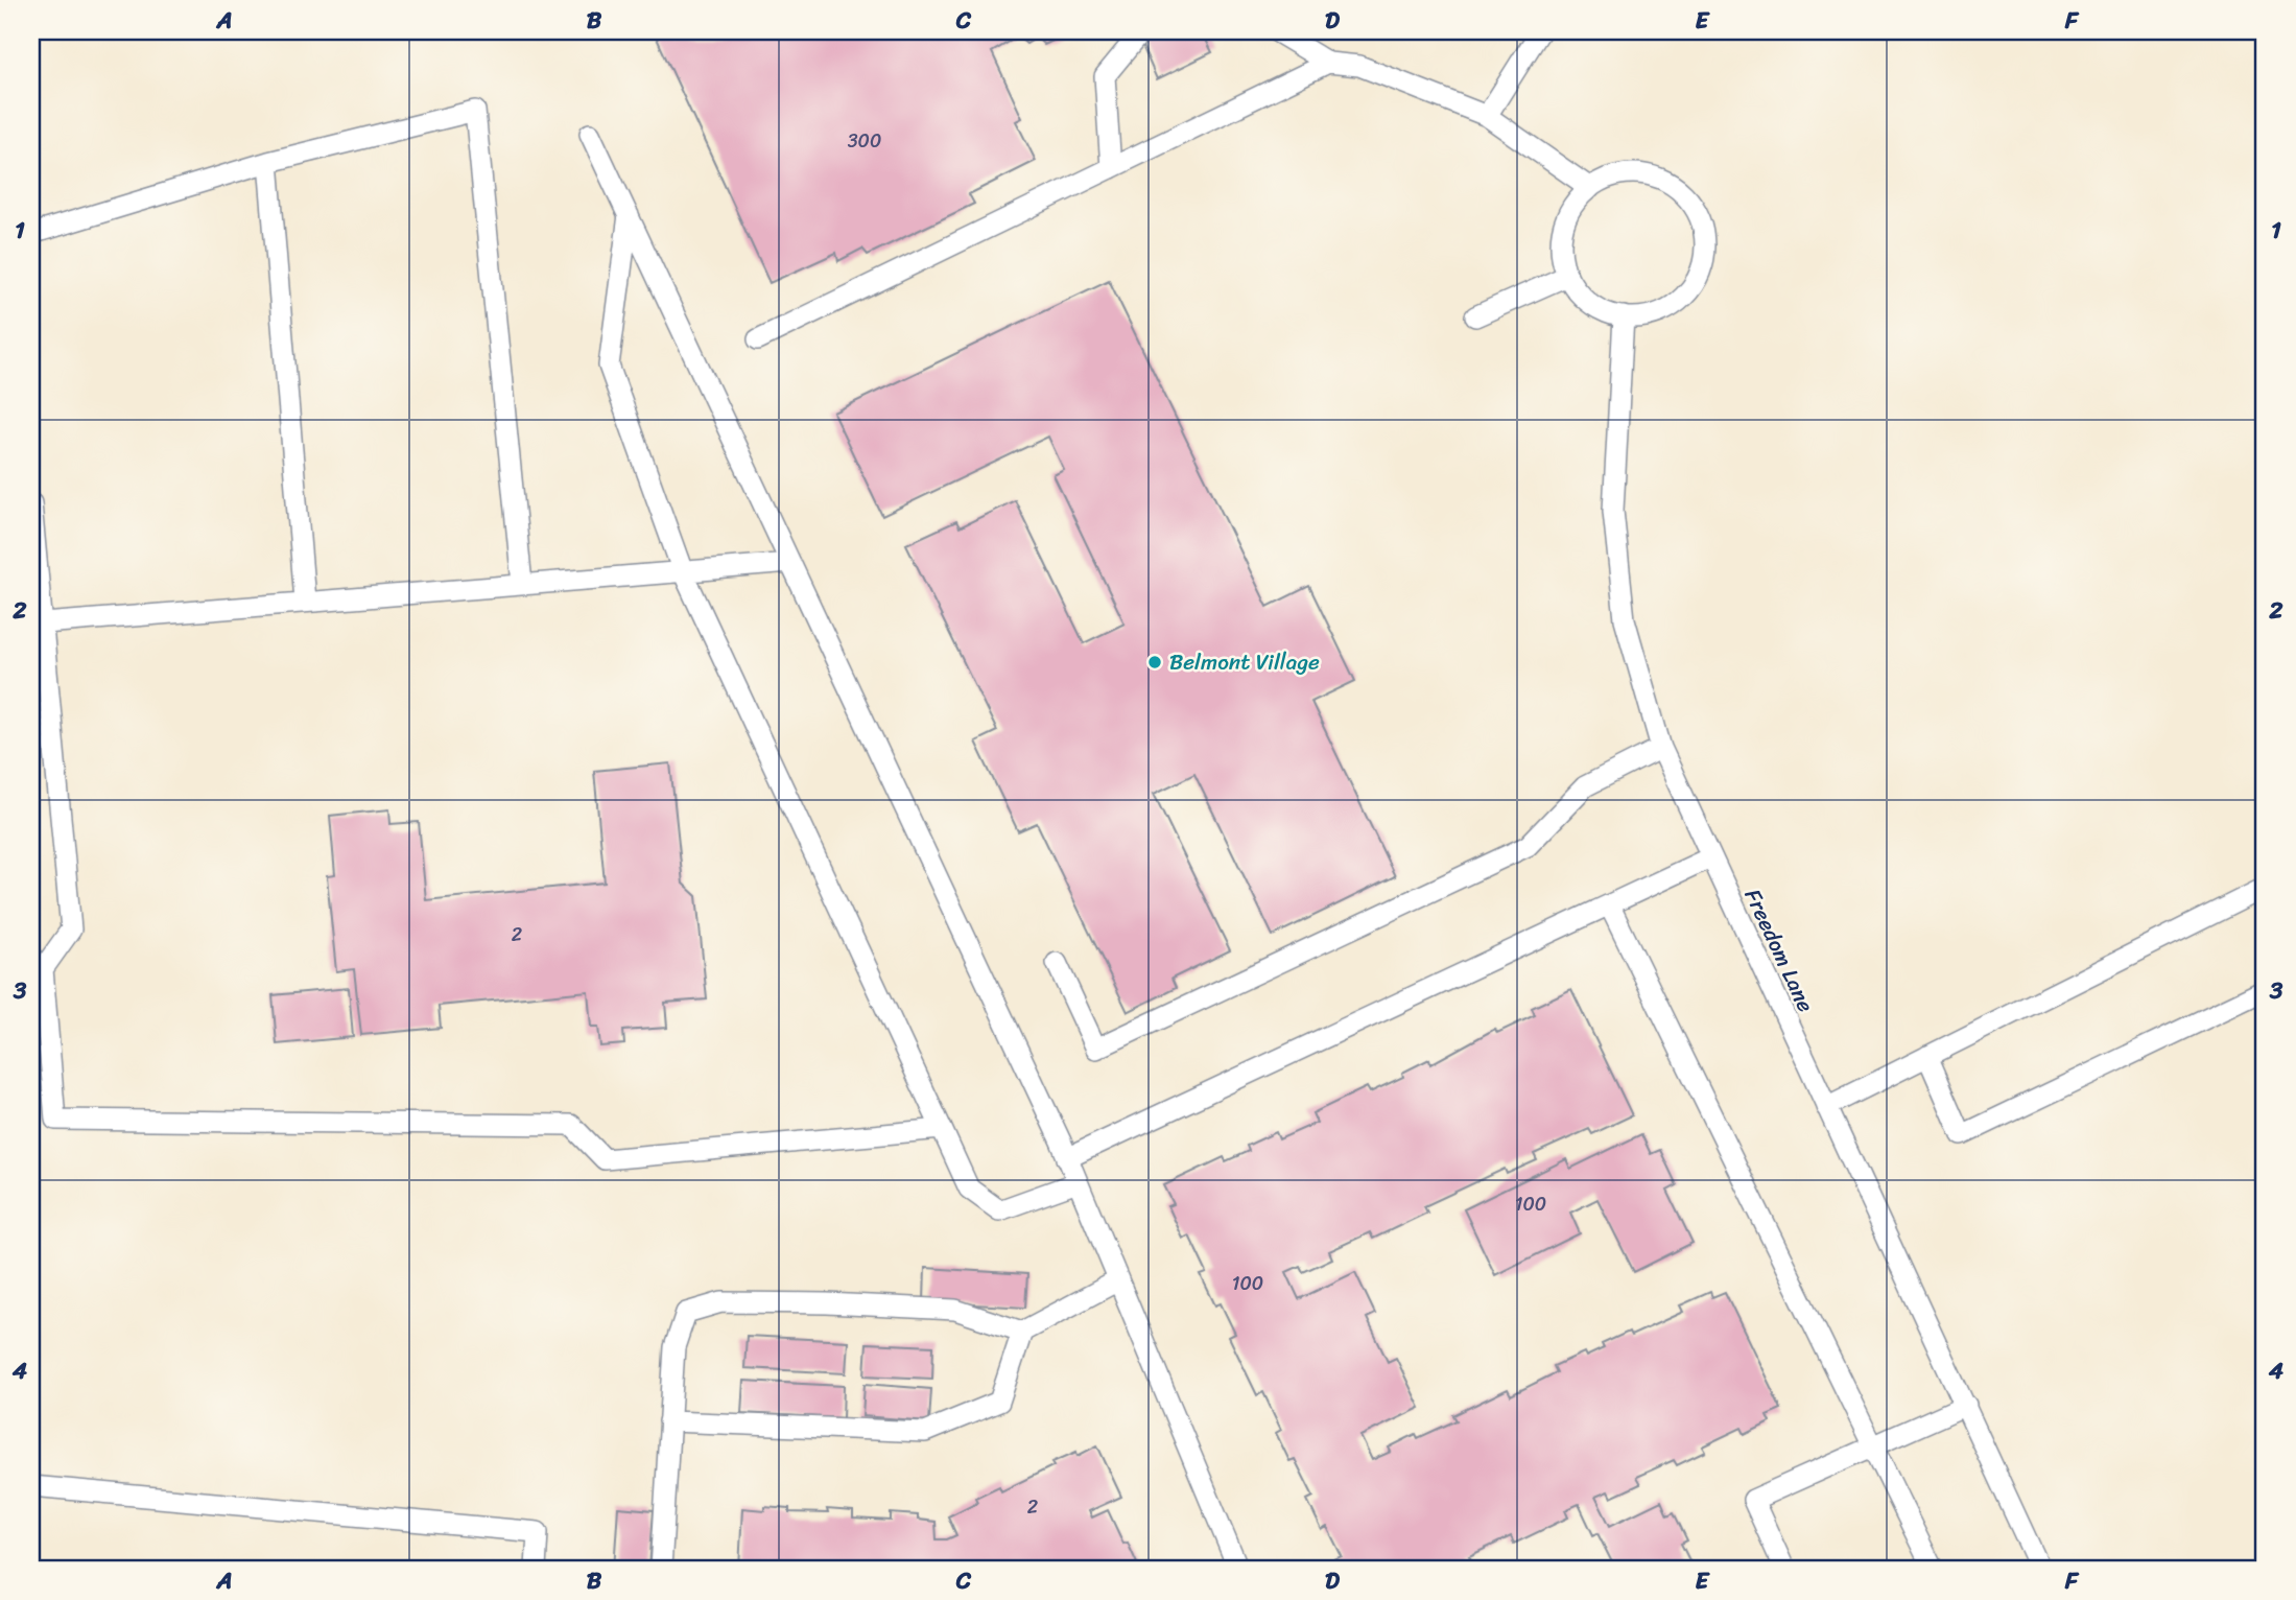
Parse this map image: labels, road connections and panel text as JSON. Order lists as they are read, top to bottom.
{
  "streets": {
    "lane": ["Freedom Lane"]
  },
  "places": ["Belmont Village"],
  "house_numbers": [
    "300",
    "2",
    "100",
    "100",
    "2"
  ],
  "grid": {
    "columns": [
      "A",
      "B",
      "C",
      "D",
      "E",
      "F"
    ],
    "rows": [
      "1",
      "2",
      "3",
      "4"
    ]
  }
}
